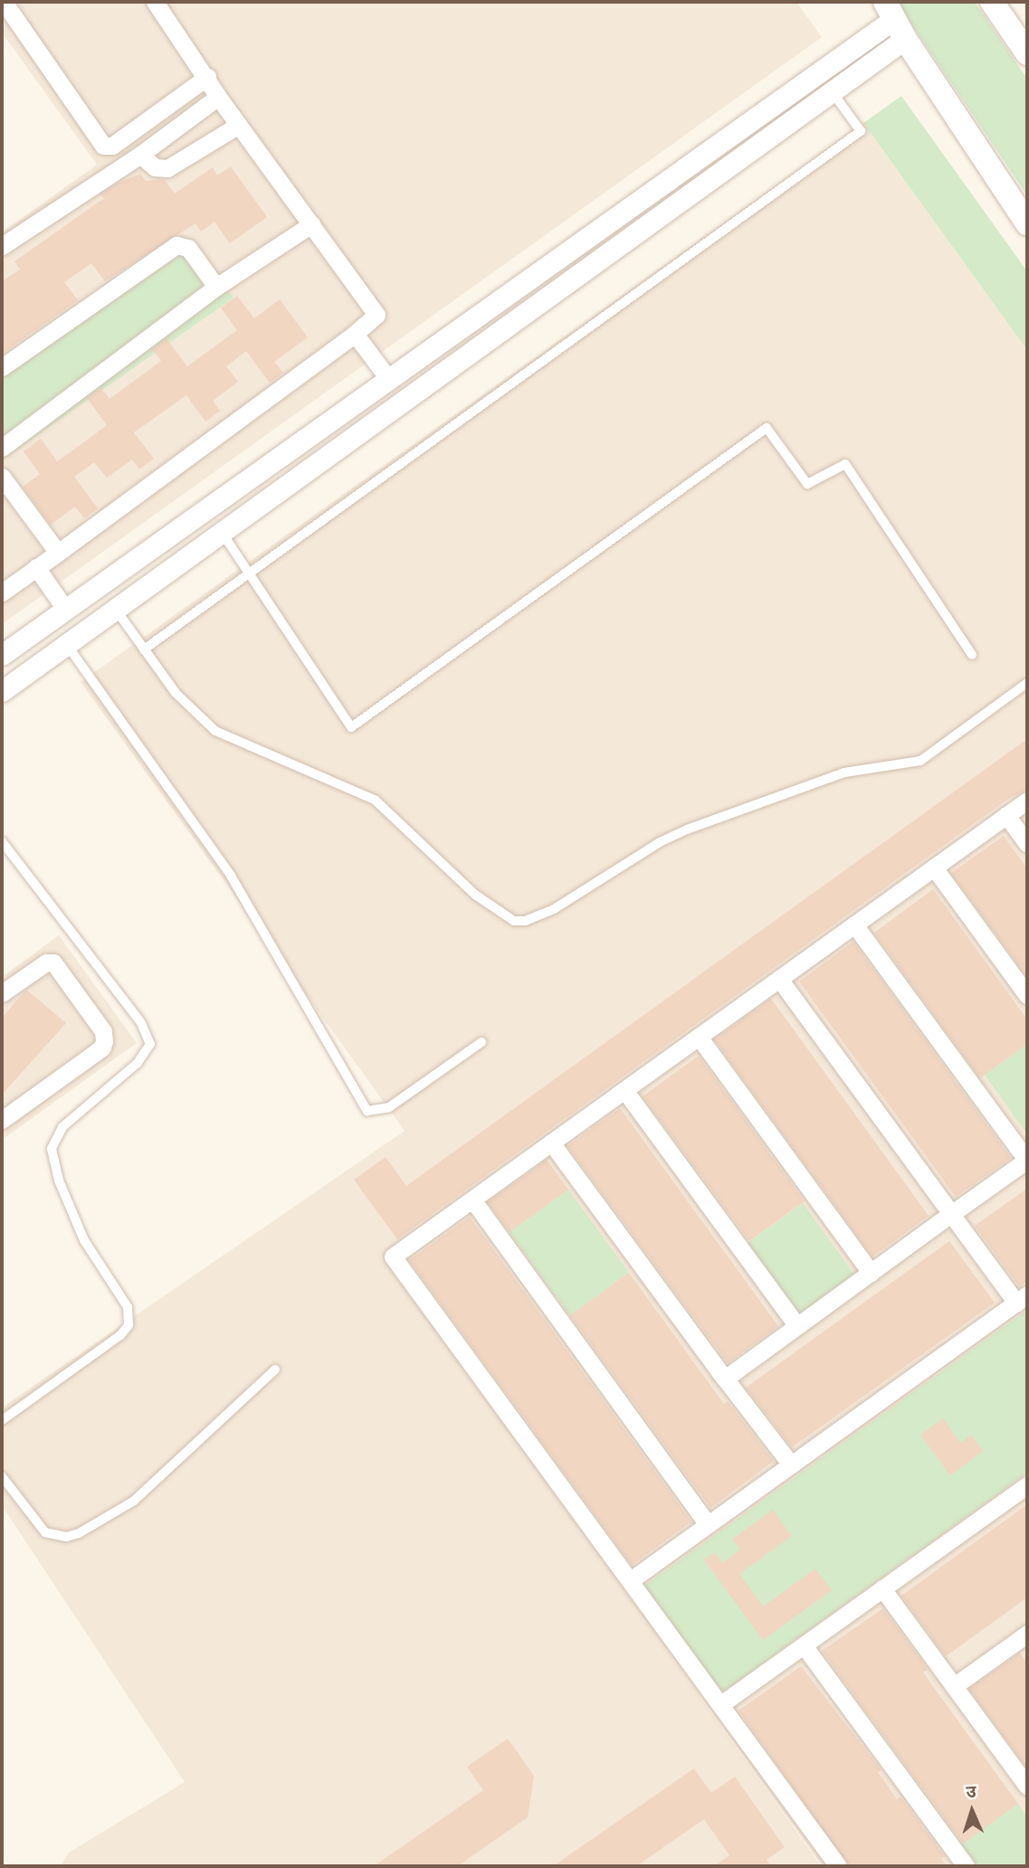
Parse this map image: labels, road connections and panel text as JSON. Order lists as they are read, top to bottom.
{
  "north": "top"
}
